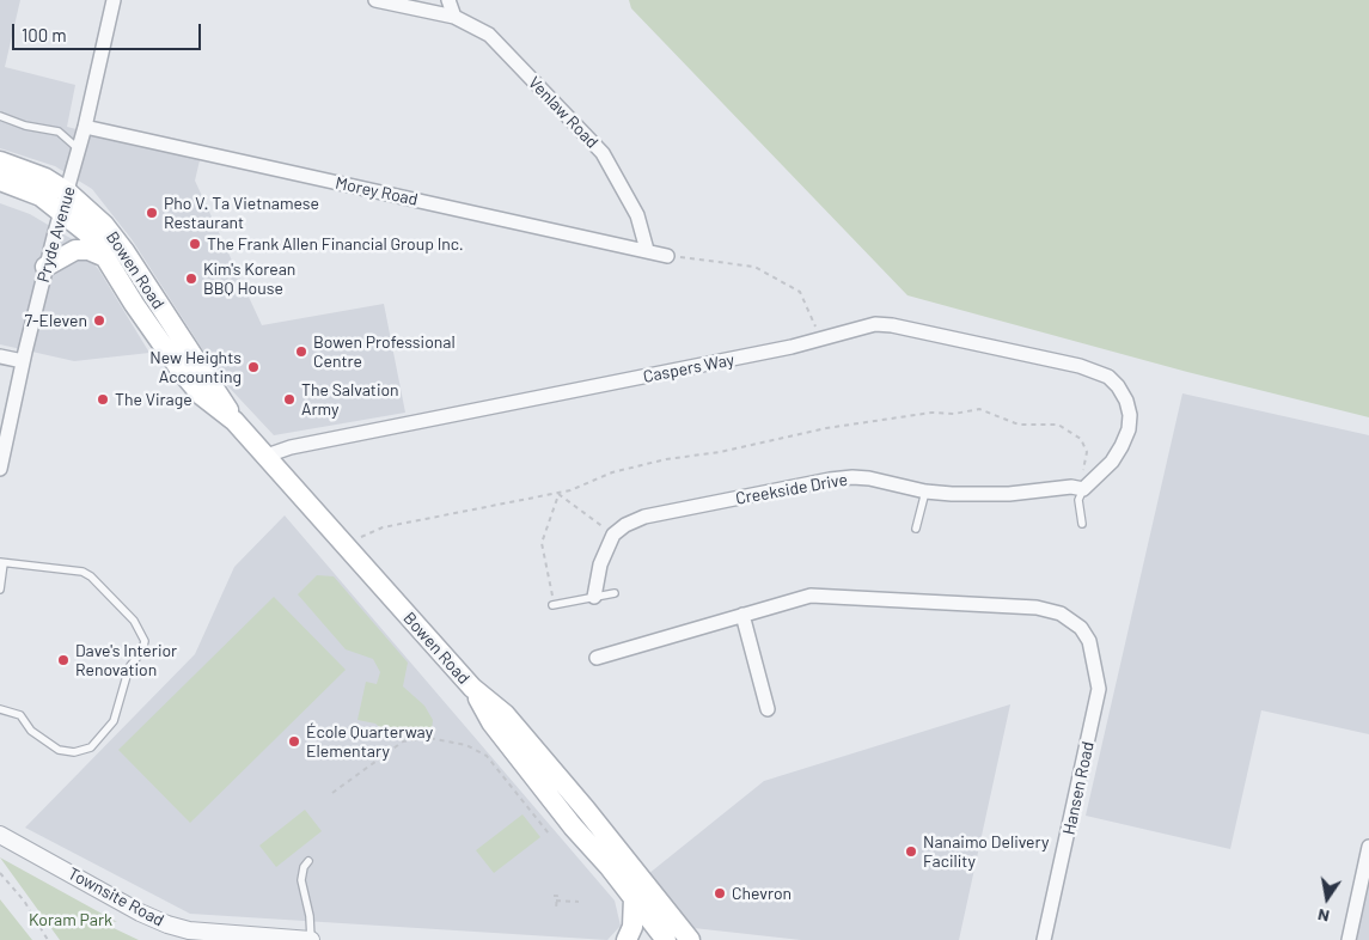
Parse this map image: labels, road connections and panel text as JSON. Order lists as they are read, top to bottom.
{
  "streets": {
    "main road": ["Bowen Road"],
    "street": [
      "Venlaw Road",
      "Morey Road",
      "Pryde Avenue",
      "Caspers Way",
      "Creekside Drive",
      "Hansen Road",
      "Townsite Road"
    ]
  },
  "crossings": [
    ["Venlaw Road", "Morey Road"],
    ["Morey Road", "Pryde Avenue"],
    ["Pryde Avenue", "Bowen Road"],
    ["Bowen Road", "Caspers Way"],
    ["Caspers Way", "Creekside Drive"]
  ],
  "parks": ["Koram Park"],
  "places": [
    "Pho V. Ta Vietnamese Restaurant",
    "The Frank Allen Financial Group Inc.",
    "Kim's Korean BBQ House",
    "7-Eleven",
    "Bowen Professional Centre",
    "New Heights Accounting",
    "The Virage",
    "The Salvation Army",
    "Dave's Interior Renovation",
    "École Quarterway Elementary",
    "Nanaimo Delivery Facility",
    "Chevron"
  ],
  "scale_bar": "100 m",
  "north": "bottom"
}
